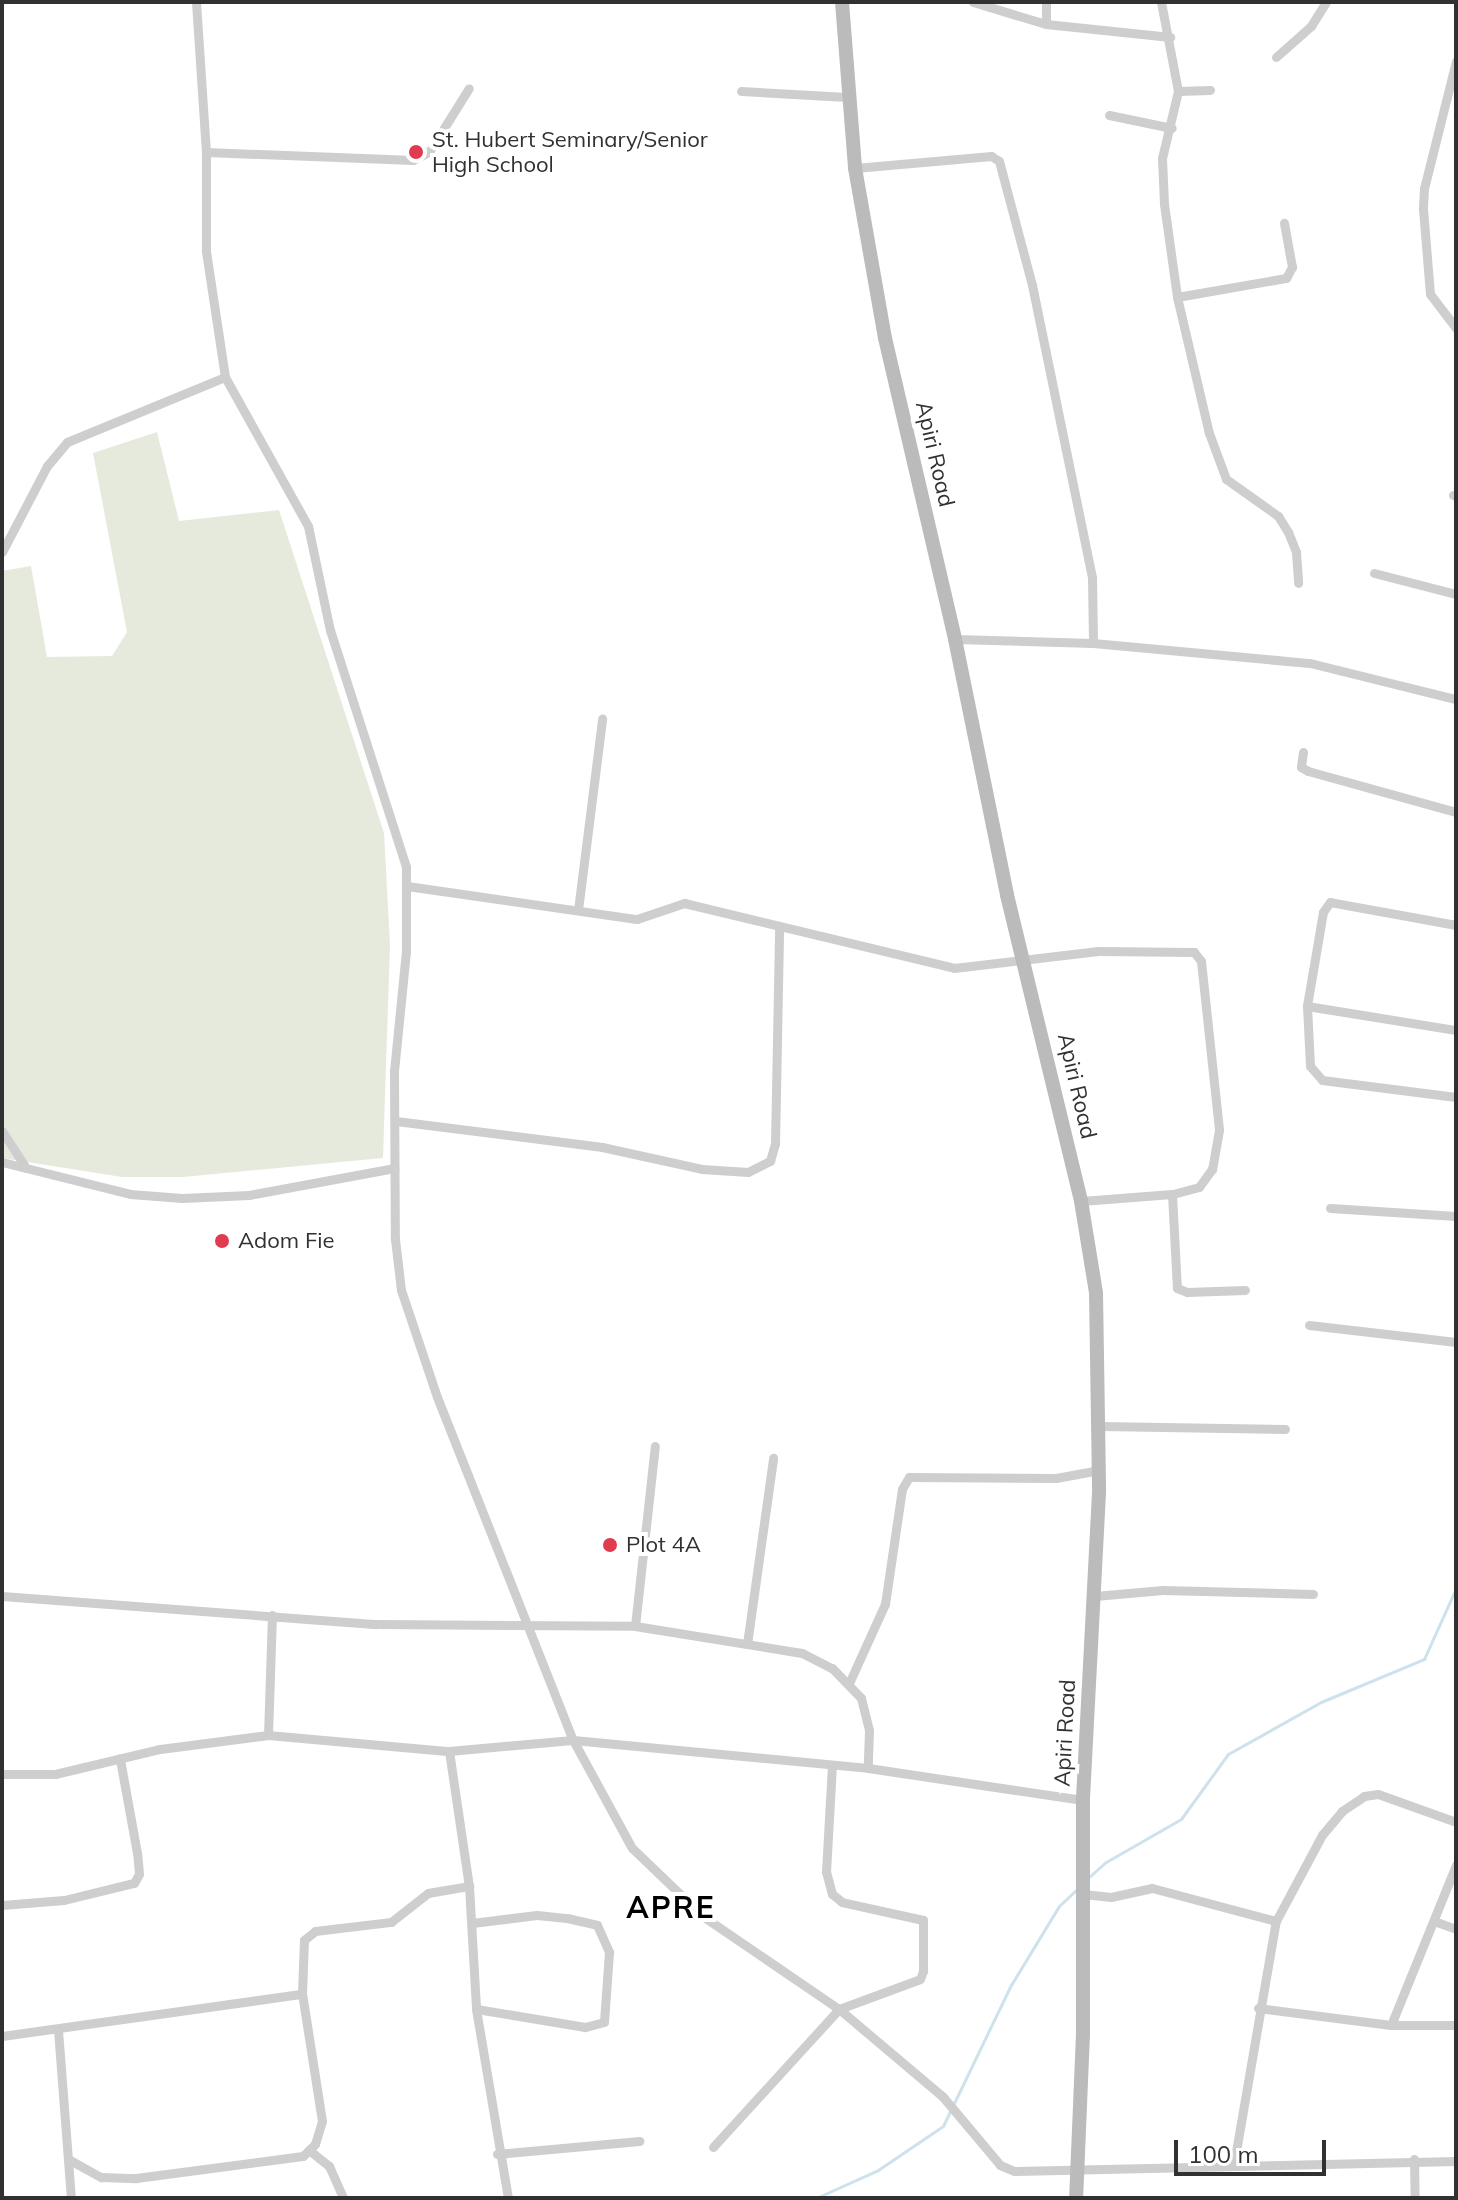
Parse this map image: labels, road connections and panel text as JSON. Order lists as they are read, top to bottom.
{
  "streets": {
    "street": ["Apiri Road"]
  },
  "districts": ["APRE"],
  "places": ["St. Hubert Seminary/Senior High School", "Adom Fie", "Plot 4A"],
  "scale_bar": "100 m"
}
